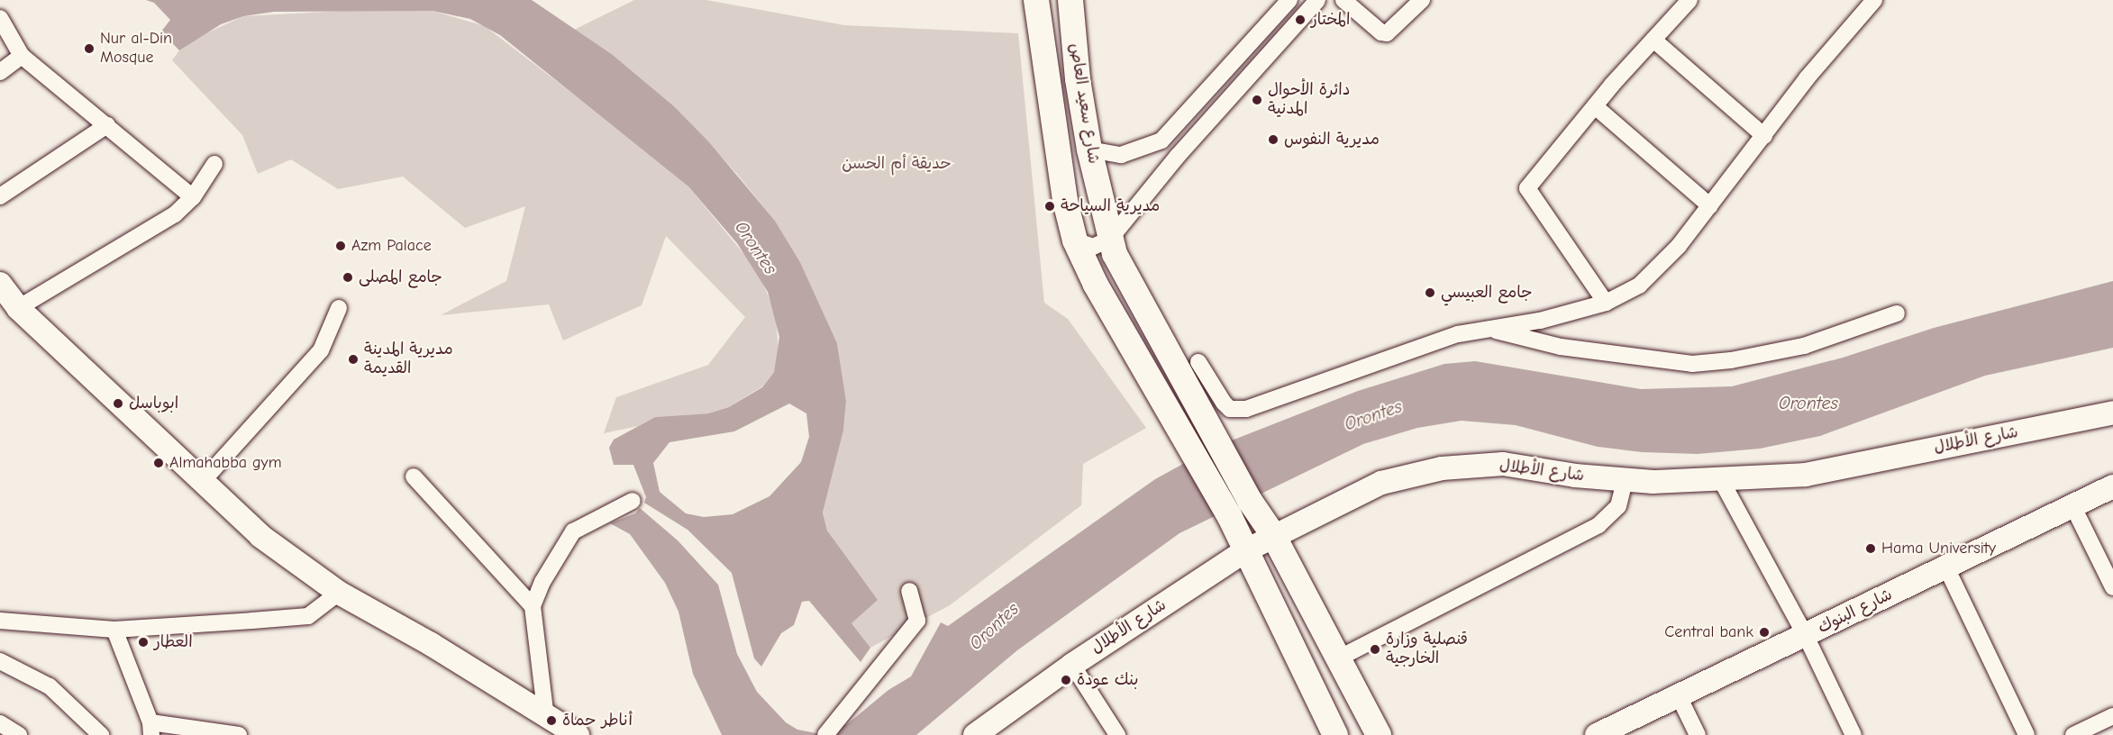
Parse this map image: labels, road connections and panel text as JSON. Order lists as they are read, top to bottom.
{
  "streets": {
    "main road": ["شارع سعيد العاص", "شارع الأطلال", "شارع البنوك"]
  },
  "crossings": [
    ["شارع سعيد العاص", "شارع الأطلال"]
  ],
  "water": ["Orontes"],
  "parks": ["حديقة أم الحسن"],
  "places": [
    "المختار",
    "Nur al-Din Mosque",
    "دائرة الأحوال المدنية",
    "مديرية النفوس",
    "مديرية السياحة",
    "Azm Palace",
    "جامع المصلى",
    "جامع العبيسي",
    "مديرية المدينة القديمة",
    "ابوباسل",
    "Almahabba gym",
    "Hama University",
    "Central bank",
    "العطار",
    "قنصلية وزارة الخارجية",
    "بنك عودة",
    "أناطر حماة"
  ]
}
